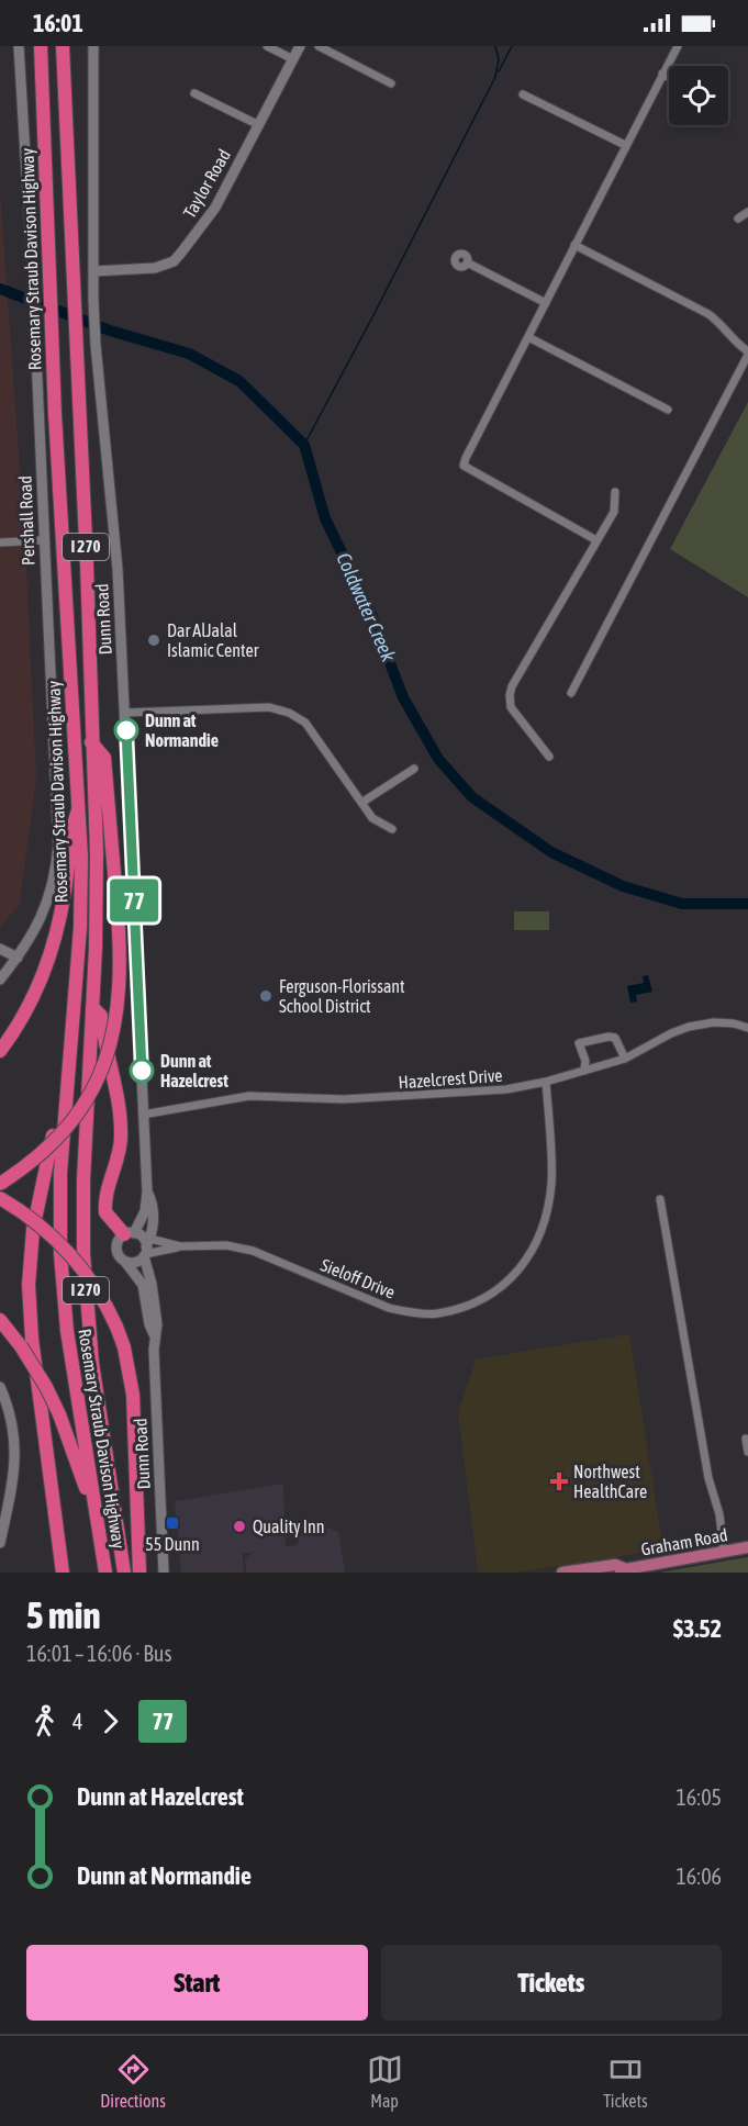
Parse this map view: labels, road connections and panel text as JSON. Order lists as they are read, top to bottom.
{
  "streets": {
    "highway": ["Rosemary Straub Davison Highway", "I 270"],
    "main road": ["Graham Road"],
    "street": [
      "Taylor Road",
      "Pershall Road",
      "Dunn Road",
      "Hazelcrest Drive",
      "Sieloff Drive"
    ]
  },
  "crossings": [
    ["Taylor Road", "Dunn Road"],
    ["Dunn Road", "Hazelcrest Drive"],
    ["Dunn Road", "Sieloff Drive"],
    ["Hazelcrest Drive", "Sieloff Drive"]
  ],
  "water": ["Coldwater Creek"],
  "places": {
    "other": [
      "Dar AlJalal Islamic Center",
      "Dunn at Normandie",
      "Ferguson-Florissant School District",
      "Dunn at Hazelcrest",
      "Quality Inn"
    ],
    "health": ["Northwest HealthCare"],
    "transit": ["55 Dunn"]
  },
  "lines": ["bus line 77"],
  "page": {
    "status": "16:01",
    "on_map": "77",
    "heading": ["5 min", "16:01 – 16:06 · Bus", "$3.52"],
    "legs": ["4", "77"],
    "list": [
      {
        "name": "Dunn at Hazelcrest",
        "value": "16:05"
      },
      {
        "name": "Dunn at Normandie",
        "value": "16:06"
      }
    ],
    "buttons": ["Start", "Tickets"],
    "tabs": ["Directions", "Map", "Tickets"]
  }
}
